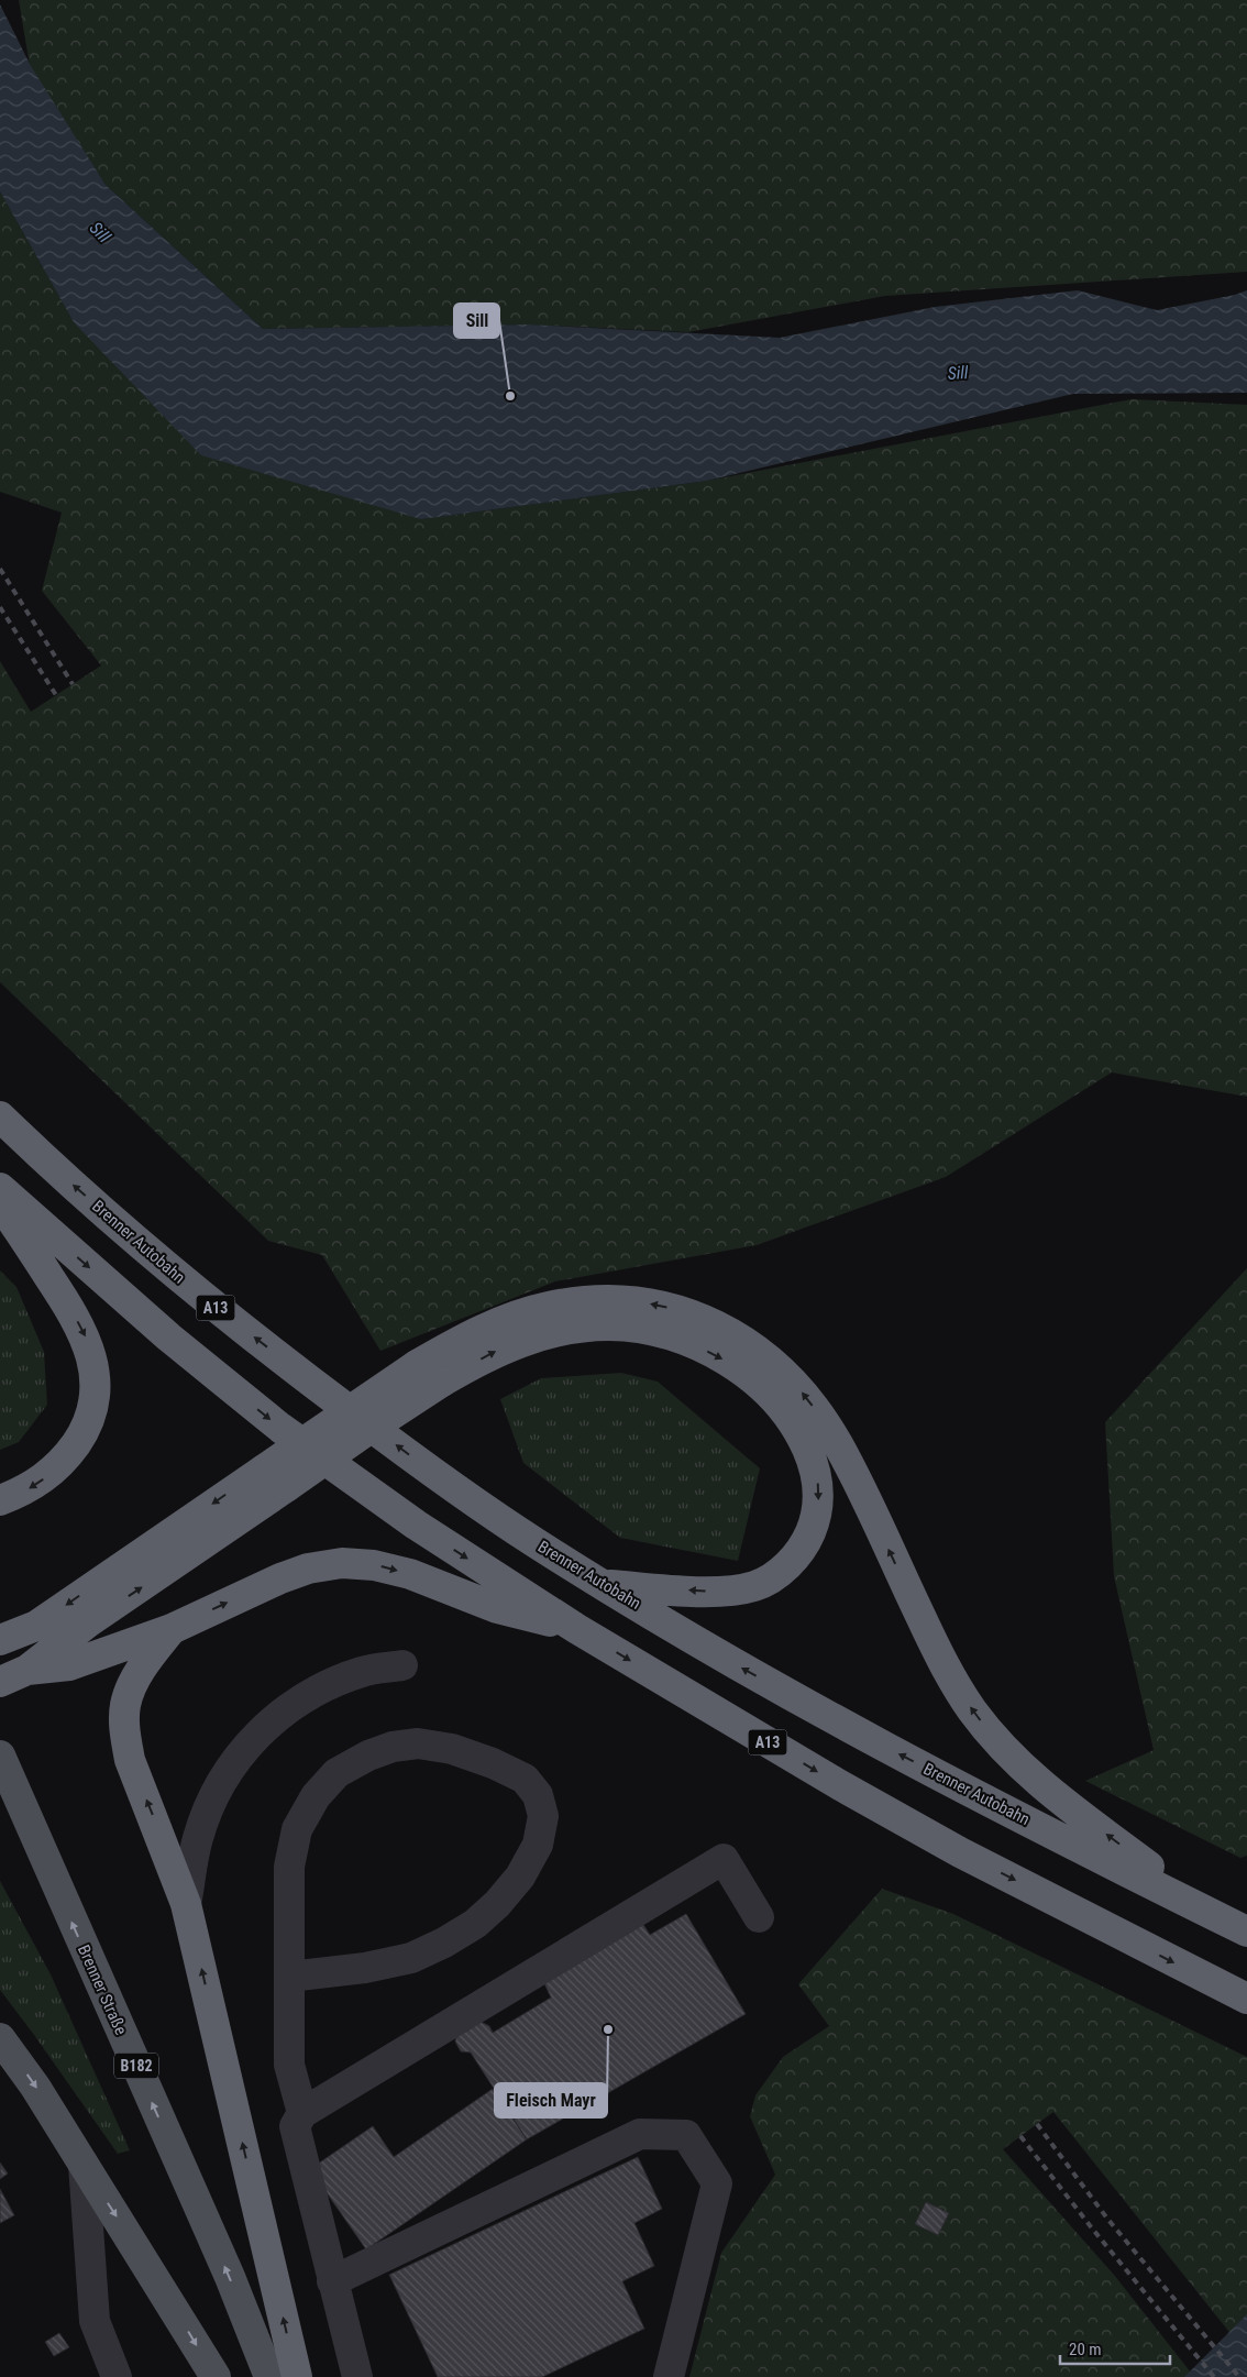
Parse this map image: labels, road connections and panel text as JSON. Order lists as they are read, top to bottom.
{
  "streets": {
    "highway": ["Brenner Autobahn", "A13"],
    "main road": ["Brenner Straße", "B182"]
  },
  "water": ["Sill"],
  "places": ["Sill", "Fleisch Mayr"],
  "scale_bar": "20 m"
}
